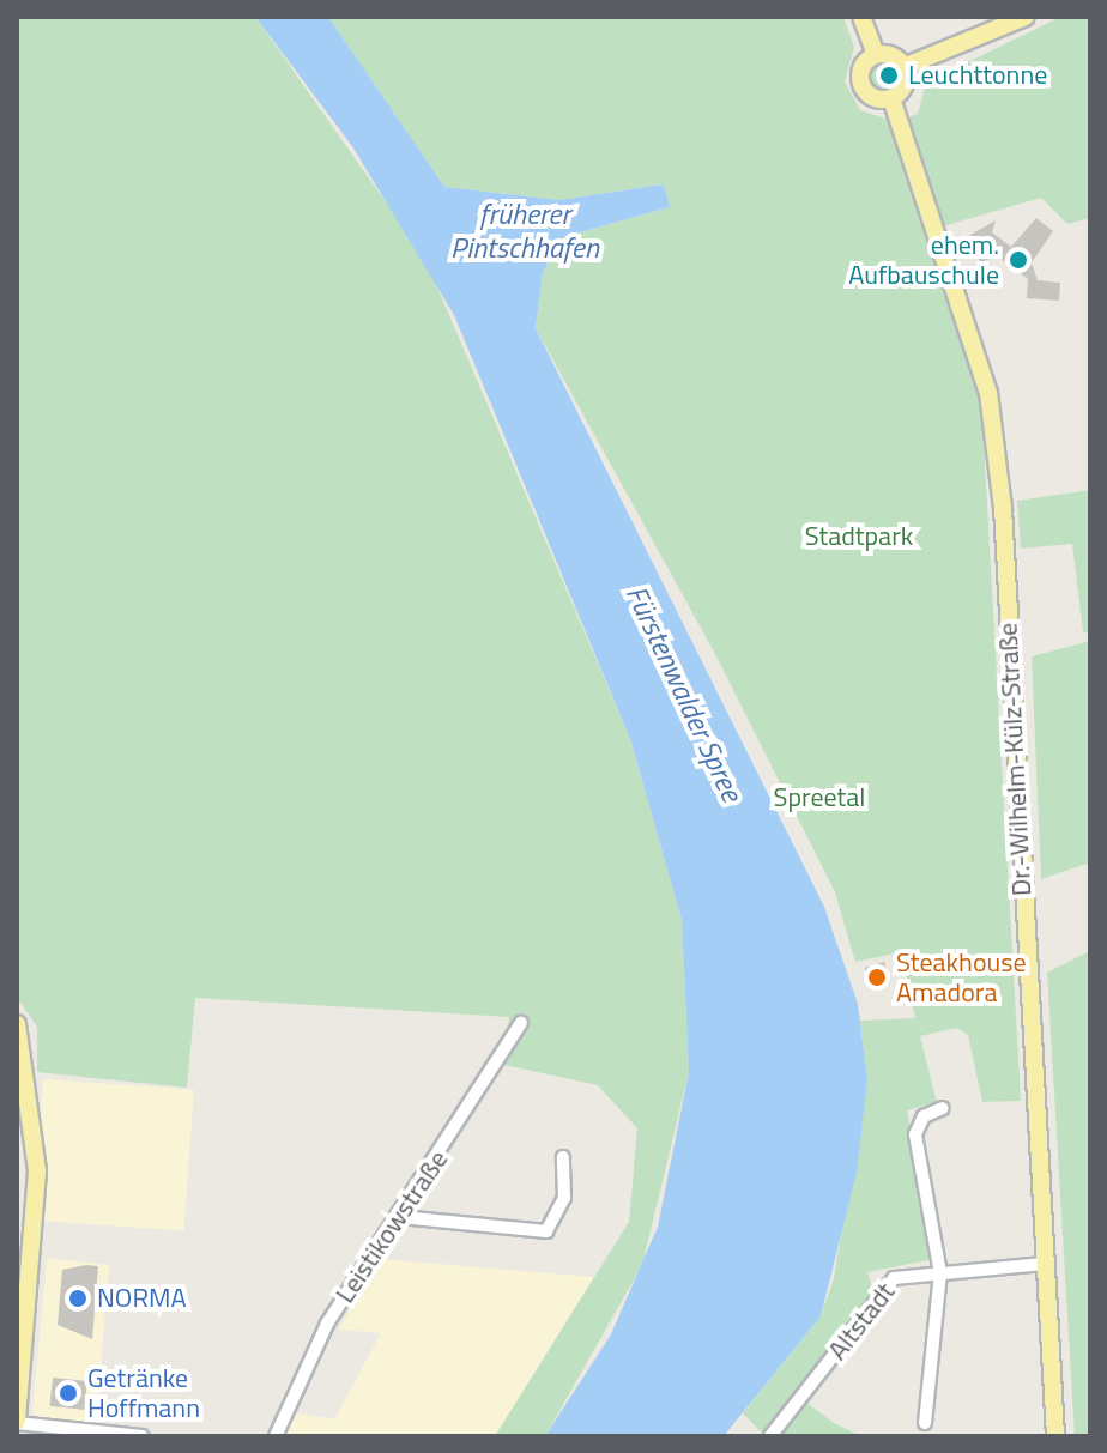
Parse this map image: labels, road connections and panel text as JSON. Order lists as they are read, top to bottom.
{
  "streets": {
    "main road": ["Dr.-Wilhelm-Külz-Straße"],
    "street": ["Leistikowstraße", "Altstadt"]
  },
  "crossings": [
    ["Dr.-Wilhelm-Külz-Straße", "Altstadt"]
  ],
  "water": ["früherer Pintschhafen", "Fürstenwalder Spree"],
  "parks": ["Stadtpark", "Spreetal"],
  "places": [
    "Leuchttonne",
    "ehem. Aufbauschule",
    "Steakhouse Amadora",
    "NORMA",
    "Getränke Hoffmann"
  ]
}
